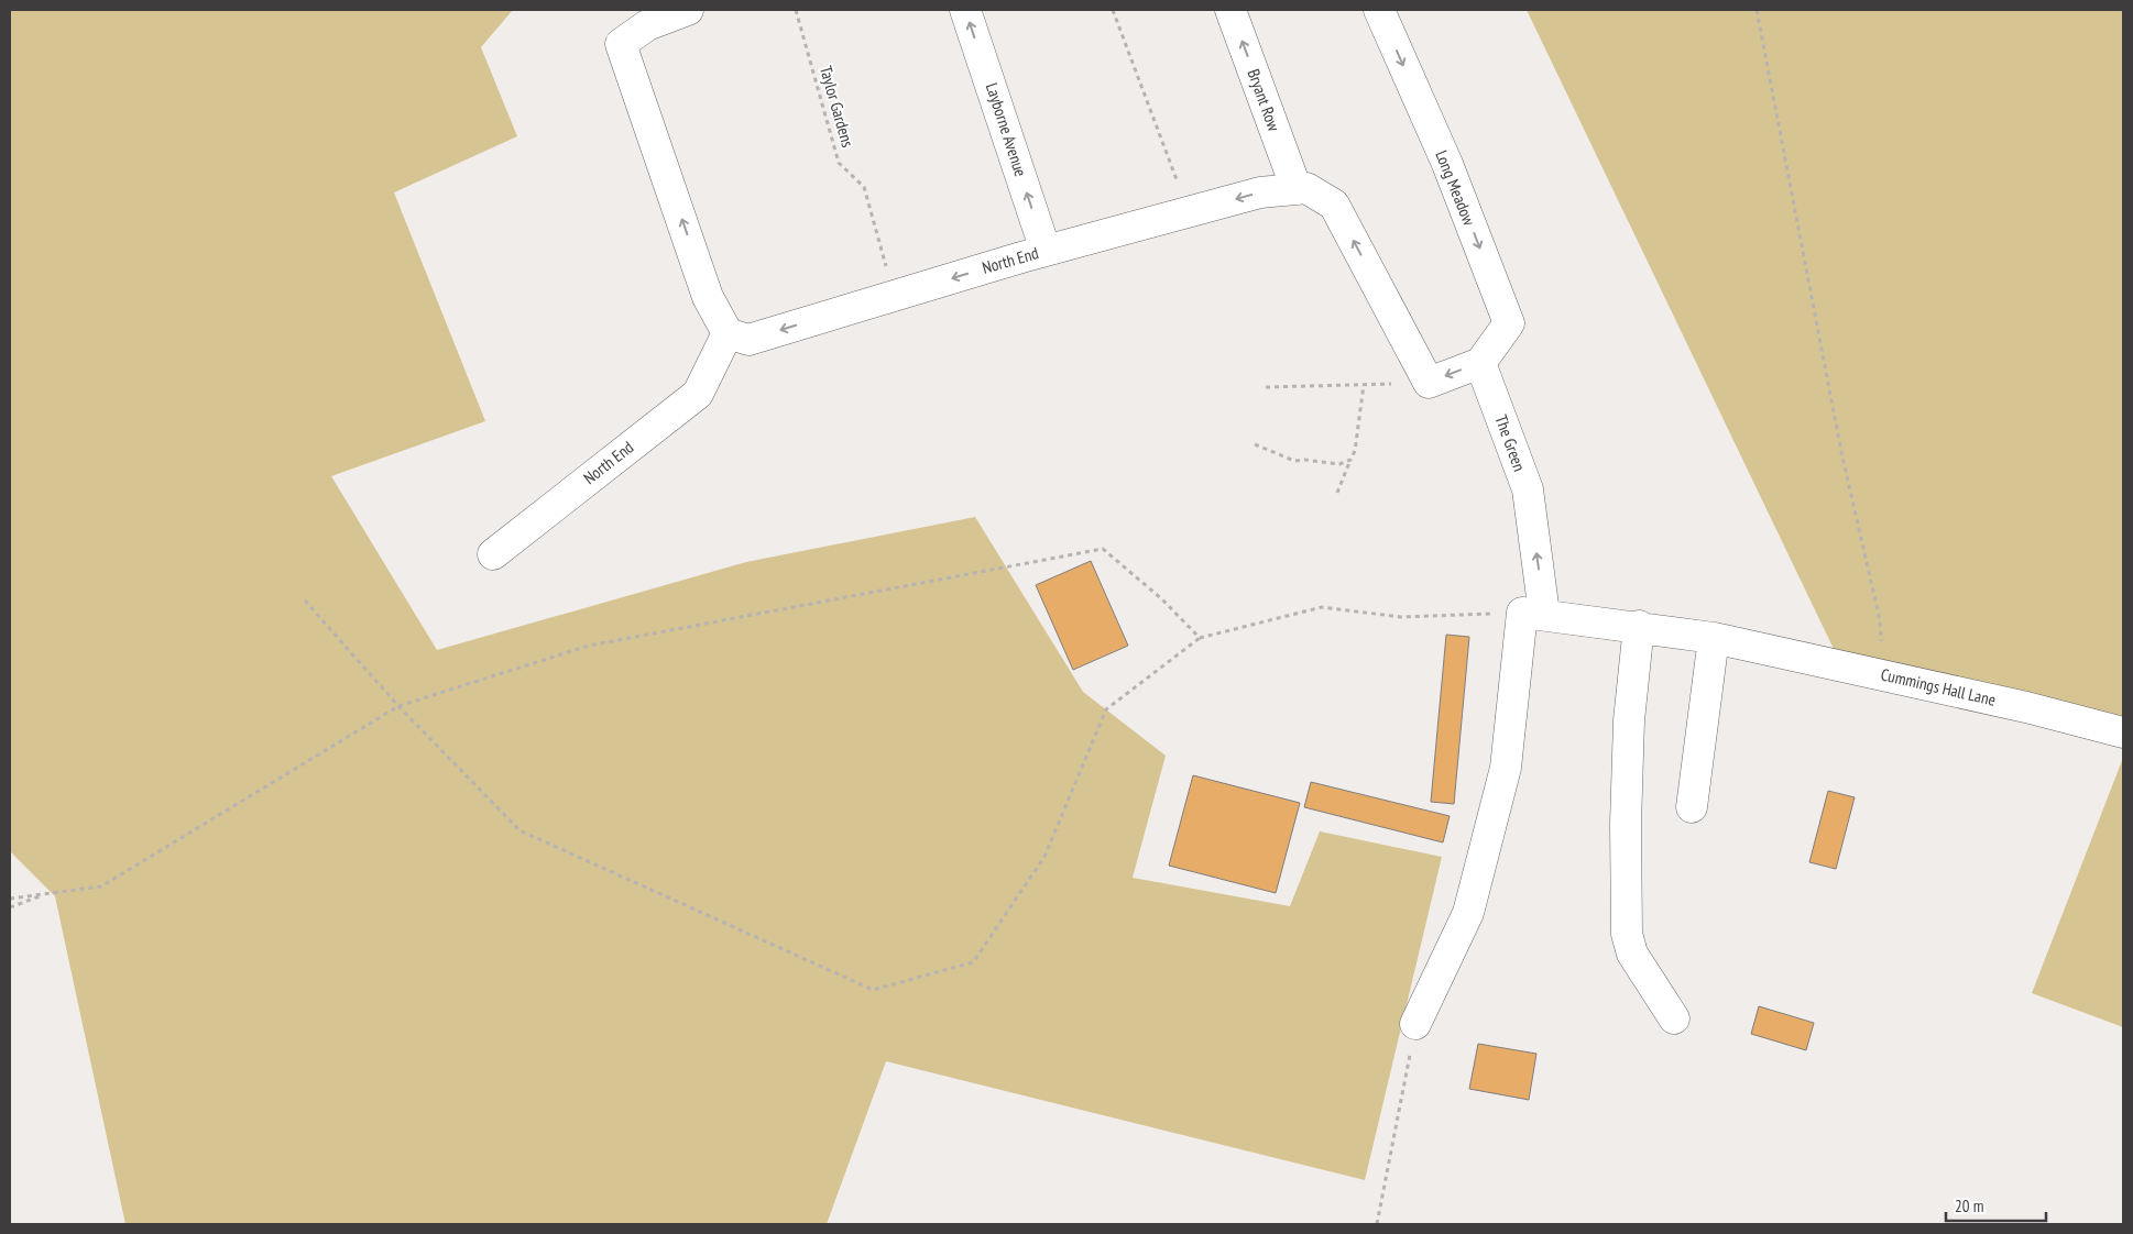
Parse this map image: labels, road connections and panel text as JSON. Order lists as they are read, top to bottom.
{
  "streets": {
    "street": [
      "Bryant Row",
      "Layborne Avenue",
      "Long Meadow",
      "North End",
      "The Green",
      "Cummings Hall Lane"
    ],
    "path": ["Taylor Gardens"]
  },
  "crossings": [
    ["Bryant Row", "North End"],
    ["Taylor Gardens", "North End"],
    ["Layborne Avenue", "North End"],
    ["Long Meadow", "The Green"]
  ],
  "one_way": [
    "Bryant Row",
    "Layborne Avenue",
    "North End",
    "The Green"
  ],
  "scale_bar": "20 m"
}
